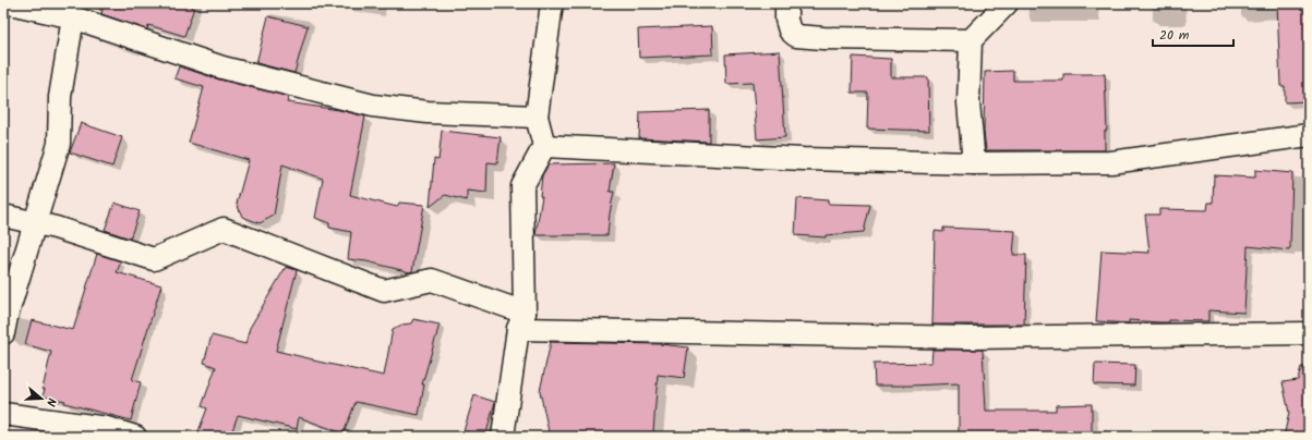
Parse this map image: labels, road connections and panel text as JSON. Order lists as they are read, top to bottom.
{
  "scale_bar": "20 m",
  "north": "right"
}
